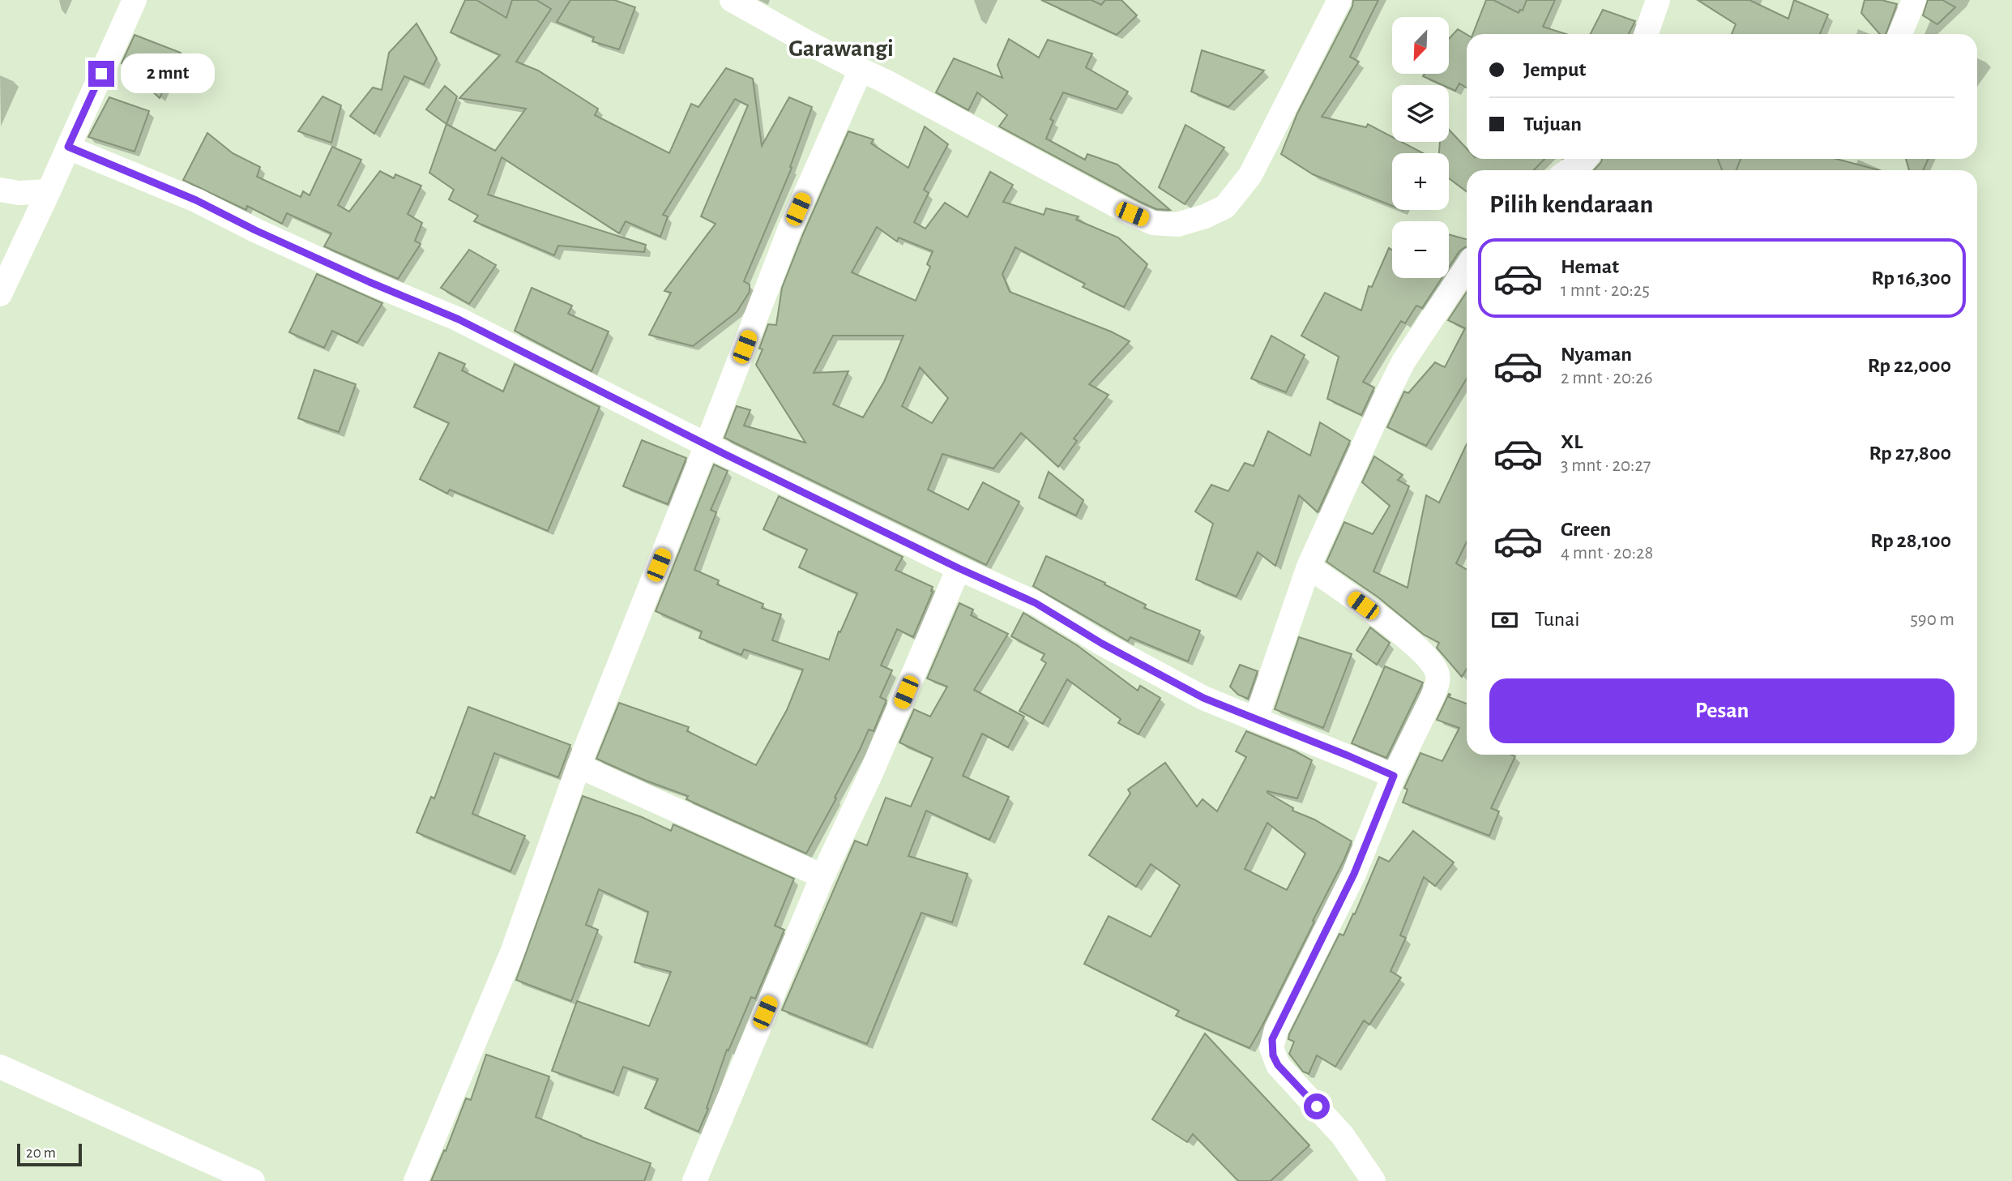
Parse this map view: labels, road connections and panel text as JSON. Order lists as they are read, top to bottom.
{
  "districts": ["Garawangi"],
  "scale_bar": "20 m",
  "north": "bottom left",
  "page": {
    "map_buttons": ["+", "−"],
    "banner": ["Jemput", "Tujuan"],
    "bubble": "2 mnt",
    "heading": "Pilih kendaraan",
    "list": [
      {
        "name": "Hemat",
        "note": "1 mnt · 20:25",
        "value": "Rp 16,300"
      },
      {
        "name": "Nyaman",
        "note": "2 mnt · 20:26",
        "value": "Rp 22,000"
      },
      {
        "name": "XL",
        "note": "3 mnt · 20:27",
        "value": "Rp 27,800"
      },
      {
        "name": "Green",
        "note": "4 mnt · 20:28",
        "value": "Rp 28,100"
      }
    ],
    "pay": ["Tunai", "590 m"],
    "buttons": "Pesan",
    "scale": "20 m"
  }
}
